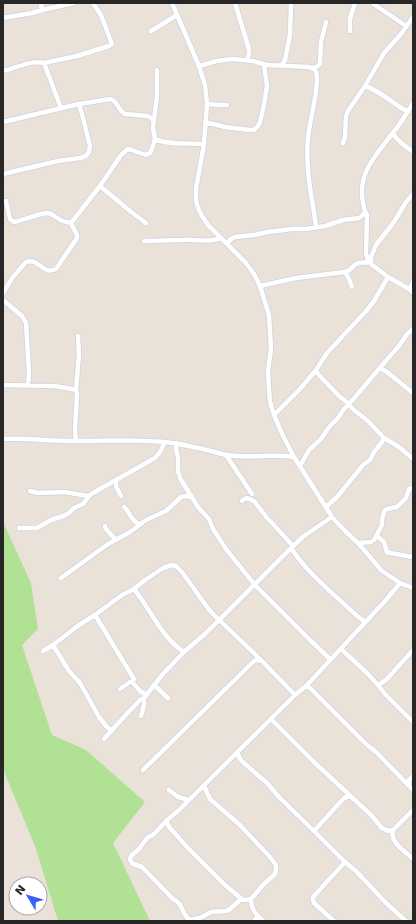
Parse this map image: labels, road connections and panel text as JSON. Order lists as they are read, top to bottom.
{
  "north": "top left"
}
